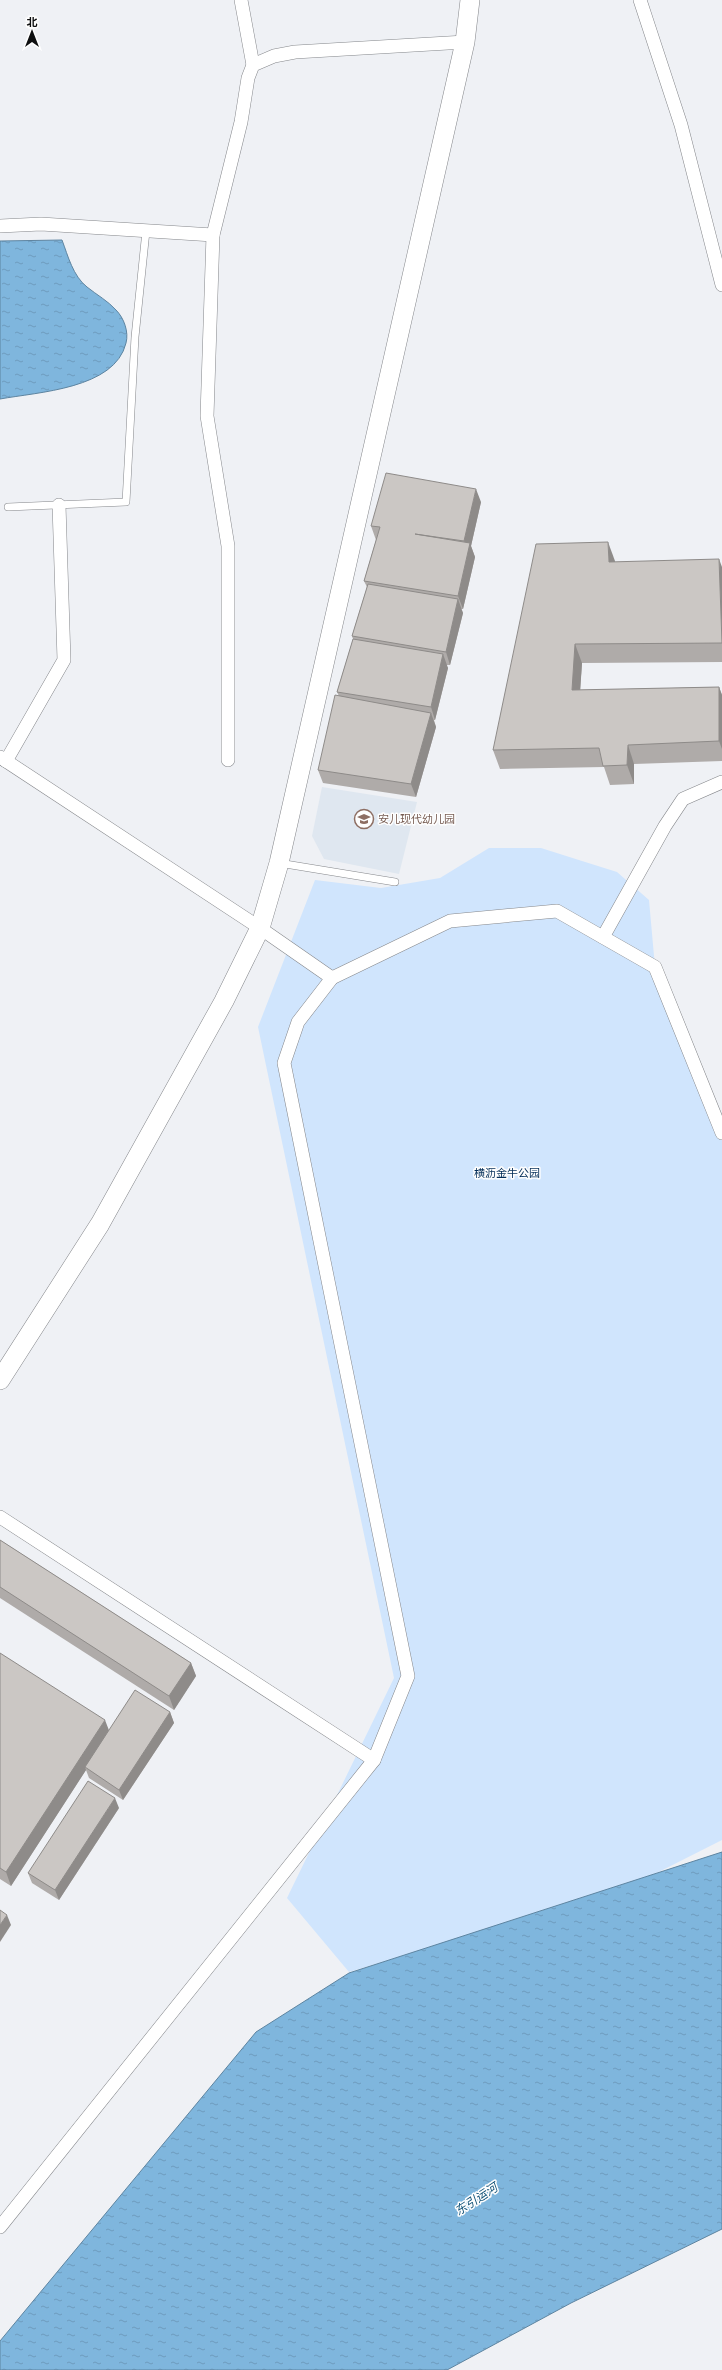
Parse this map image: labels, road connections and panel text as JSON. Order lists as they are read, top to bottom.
{
  "water": ["东引运河"],
  "parks": ["横沥金牛公园"],
  "places": {
    "school or university": ["安儿现代幼儿园"]
  },
  "north": "top"
}
